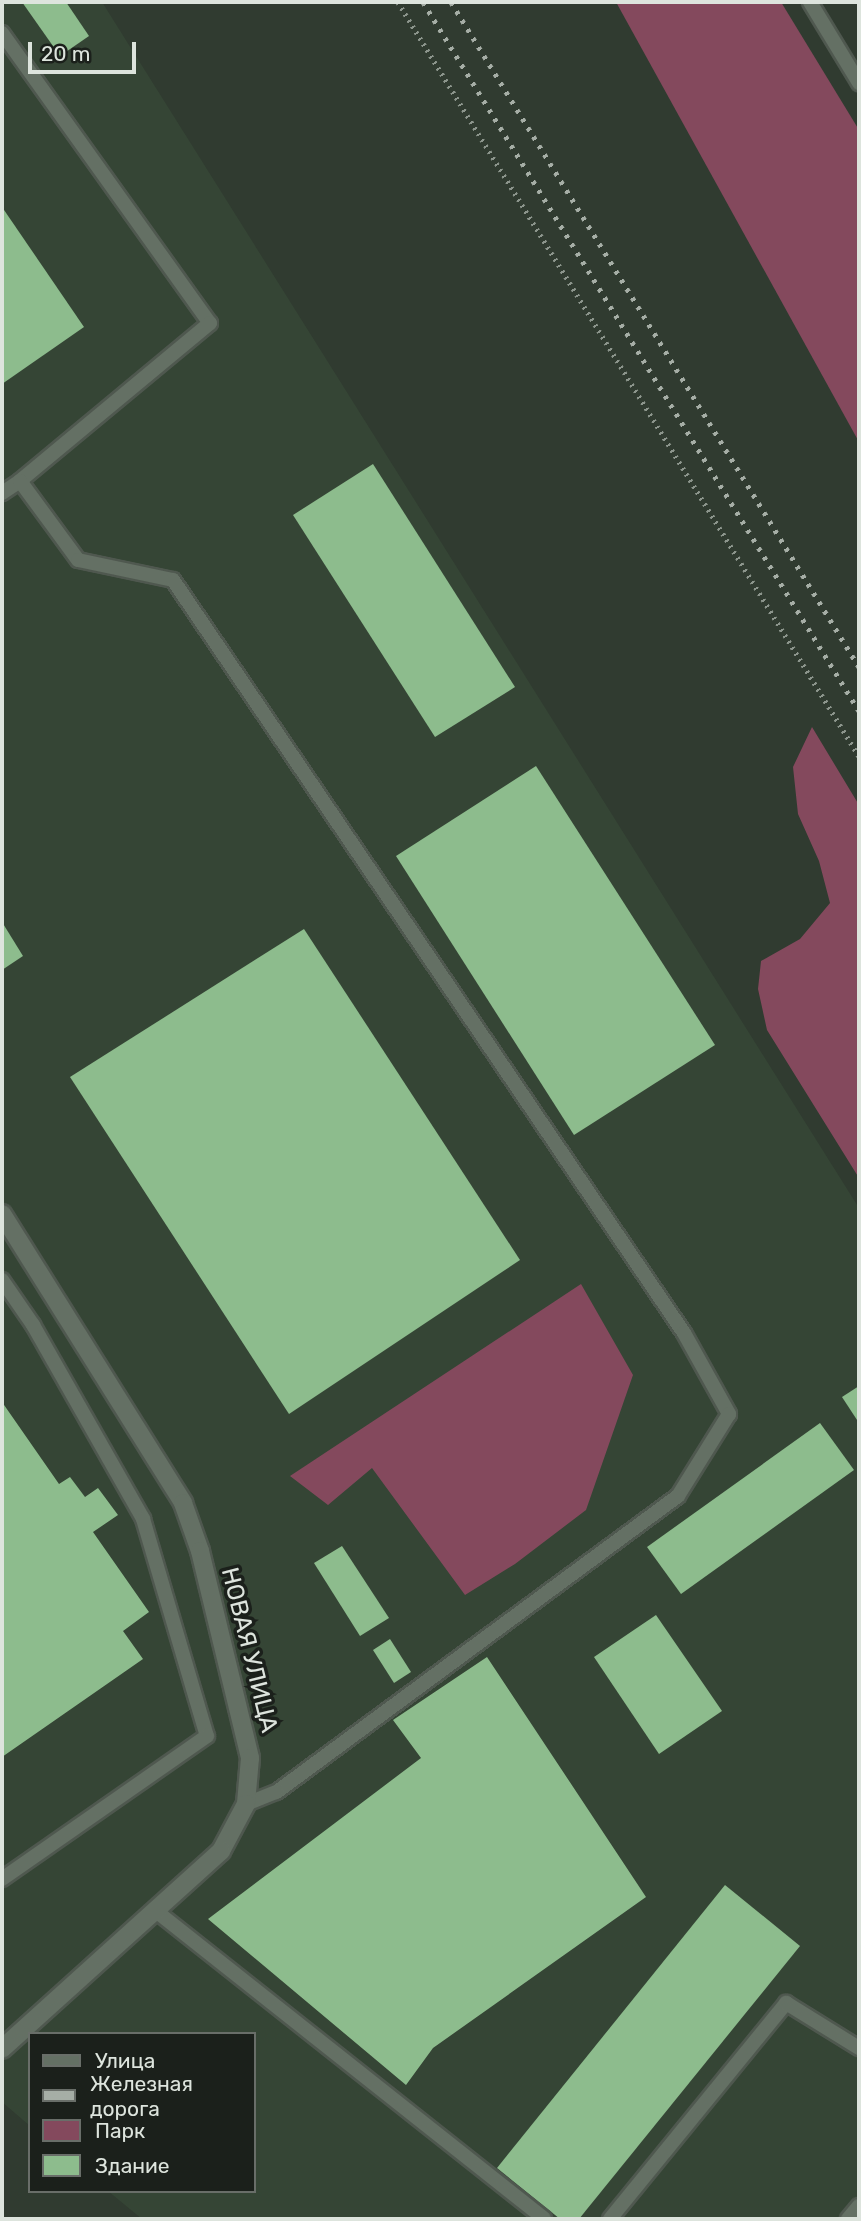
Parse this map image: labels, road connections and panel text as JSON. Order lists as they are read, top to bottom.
{
  "streets": {
    "street": ["НОВАЯ УЛИЦА"]
  },
  "legend": [
    "Улица",
    "Железная дорога",
    "Парк",
    "Здание"
  ],
  "scale_bar": "20 m"
}
